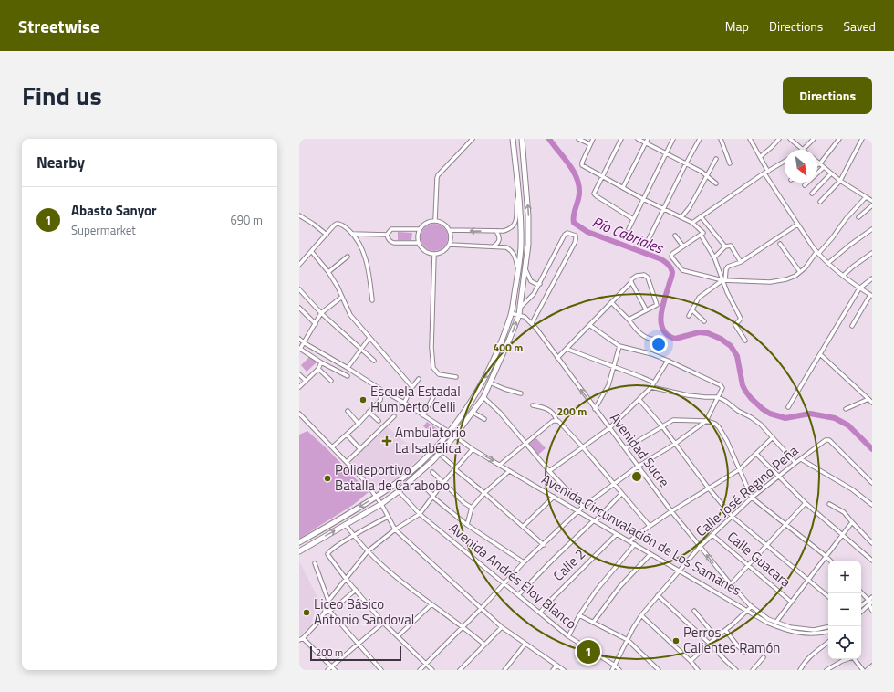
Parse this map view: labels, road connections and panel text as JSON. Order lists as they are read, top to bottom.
{
  "streets": {
    "street": [
      "Avenidad Sucre",
      "Calle José Regino Peña",
      "Avenida Circunvalación de Los Samanes",
      "Calle Guacara",
      "Calle 2",
      "Avenida Andrés Eloy Blanco"
    ]
  },
  "crossings": [
    ["Avenidad Sucre", "Calle José Regino Peña"],
    ["Calle José Regino Peña", "Avenida Circunvalación de Los Samanes"],
    ["Calle José Regino Peña", "Calle Guacara"],
    ["Calle José Regino Peña", "Avenida Andrés Eloy Blanco"],
    ["Avenida Circunvalación de Los Samanes", "Calle 2"],
    ["Calle 2", "Avenida Andrés Eloy Blanco"]
  ],
  "water": ["Río Cabriales"],
  "places": {
    "other": [
      "Escuela Estadal Humberto Celli",
      "Polideportivo Batalla de Carabobo",
      "Liceo Básico Antonio Sandoval",
      "Perros Calientes Ramón"
    ],
    "health": ["Ambulatorio La Isabélica"]
  },
  "scale_bar": "200 m",
  "north": "bottom right",
  "page": {
    "header": "Streetwise",
    "nav": ["Map", "Directions", "Saved"],
    "title": "Find us",
    "buttons": "Directions",
    "heading": "Nearby",
    "list": [
      {
        "mark": "1",
        "name": "Abasto Sanyor",
        "note": "Supermarket",
        "value": "690 m"
      }
    ],
    "map_buttons": ["+", "−"],
    "pins": "1",
    "scale": "200 m"
  },
  "rings": ["400 m", "200 m"]
}
